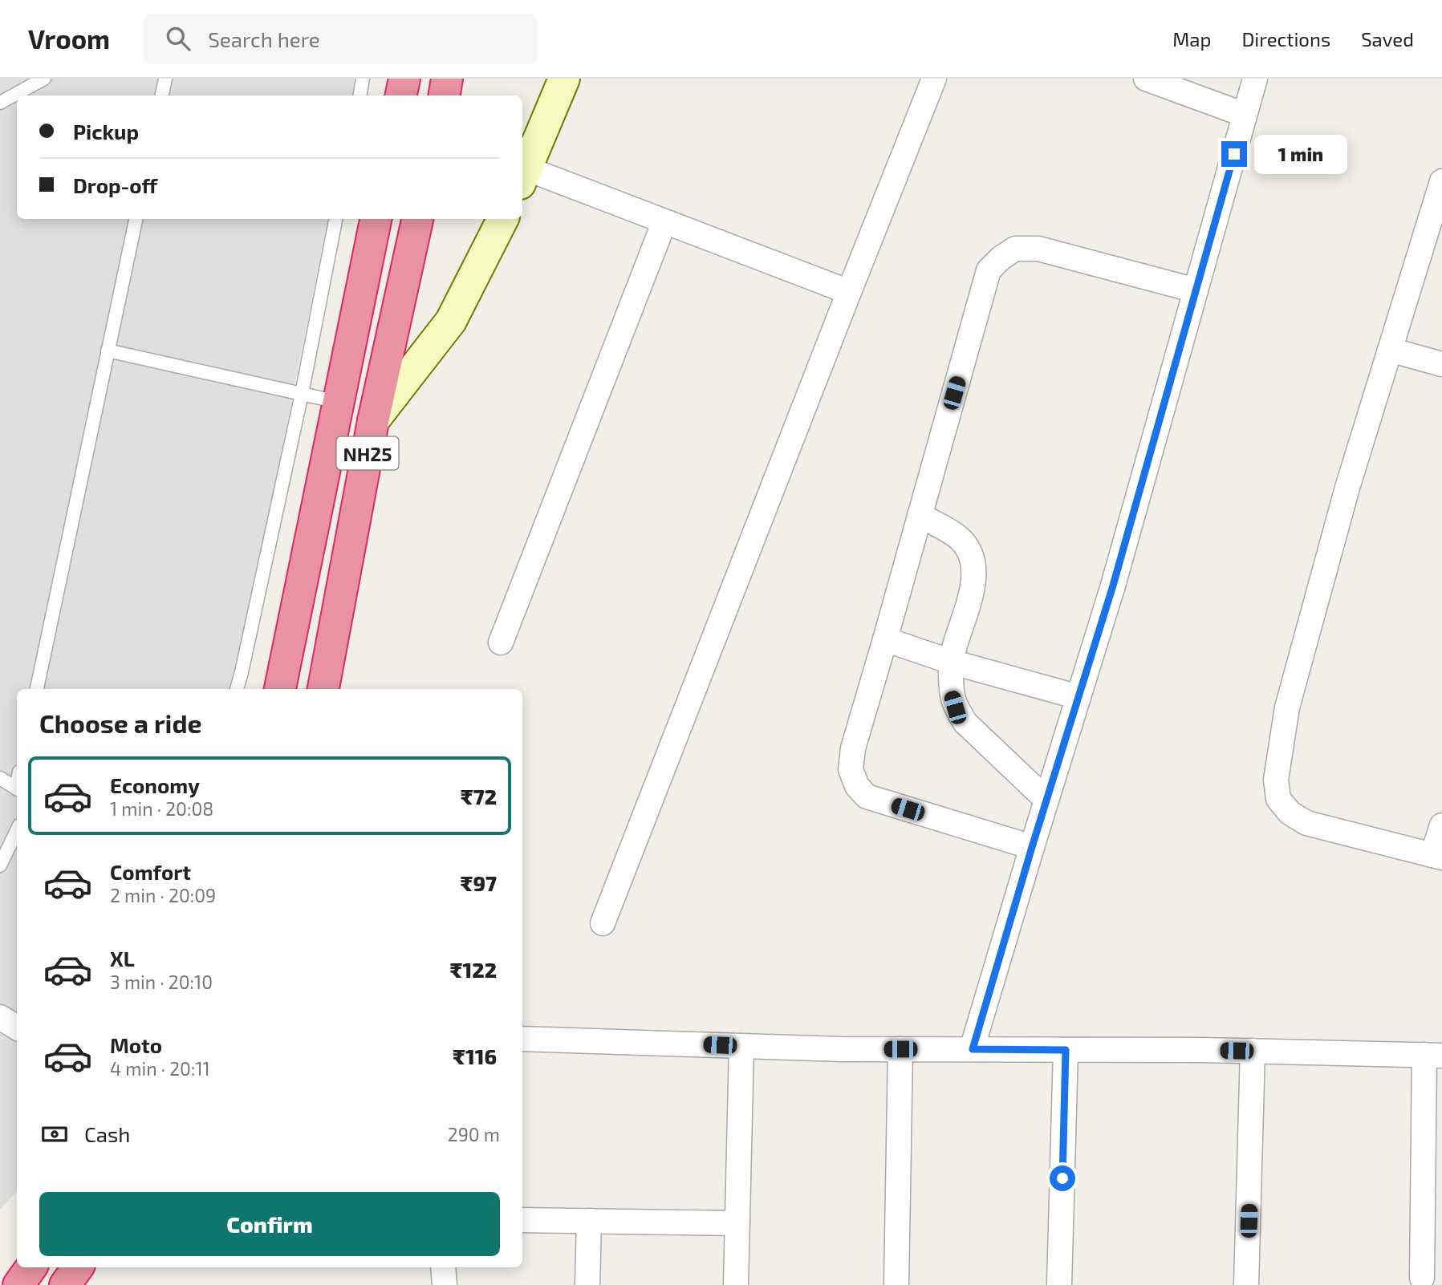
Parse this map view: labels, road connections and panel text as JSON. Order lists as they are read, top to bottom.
{
  "streets": {
    "highway": ["NH25"]
  },
  "page": {
    "header": "Vroom",
    "search": "Search here",
    "nav": ["Map", "Directions", "Saved"],
    "banner": ["Pickup", "Drop-off"],
    "bubble": "1 min",
    "heading": "Choose a ride",
    "list": [
      {
        "name": "Economy",
        "note": "1 min · 20:08",
        "value": "₹72"
      },
      {
        "name": "Comfort",
        "note": "2 min · 20:09",
        "value": "₹97"
      },
      {
        "name": "XL",
        "note": "3 min · 20:10",
        "value": "₹122"
      },
      {
        "name": "Moto",
        "note": "4 min · 20:11",
        "value": "₹116"
      }
    ],
    "pay": ["Cash", "290 m"],
    "buttons": "Confirm"
  }
}
